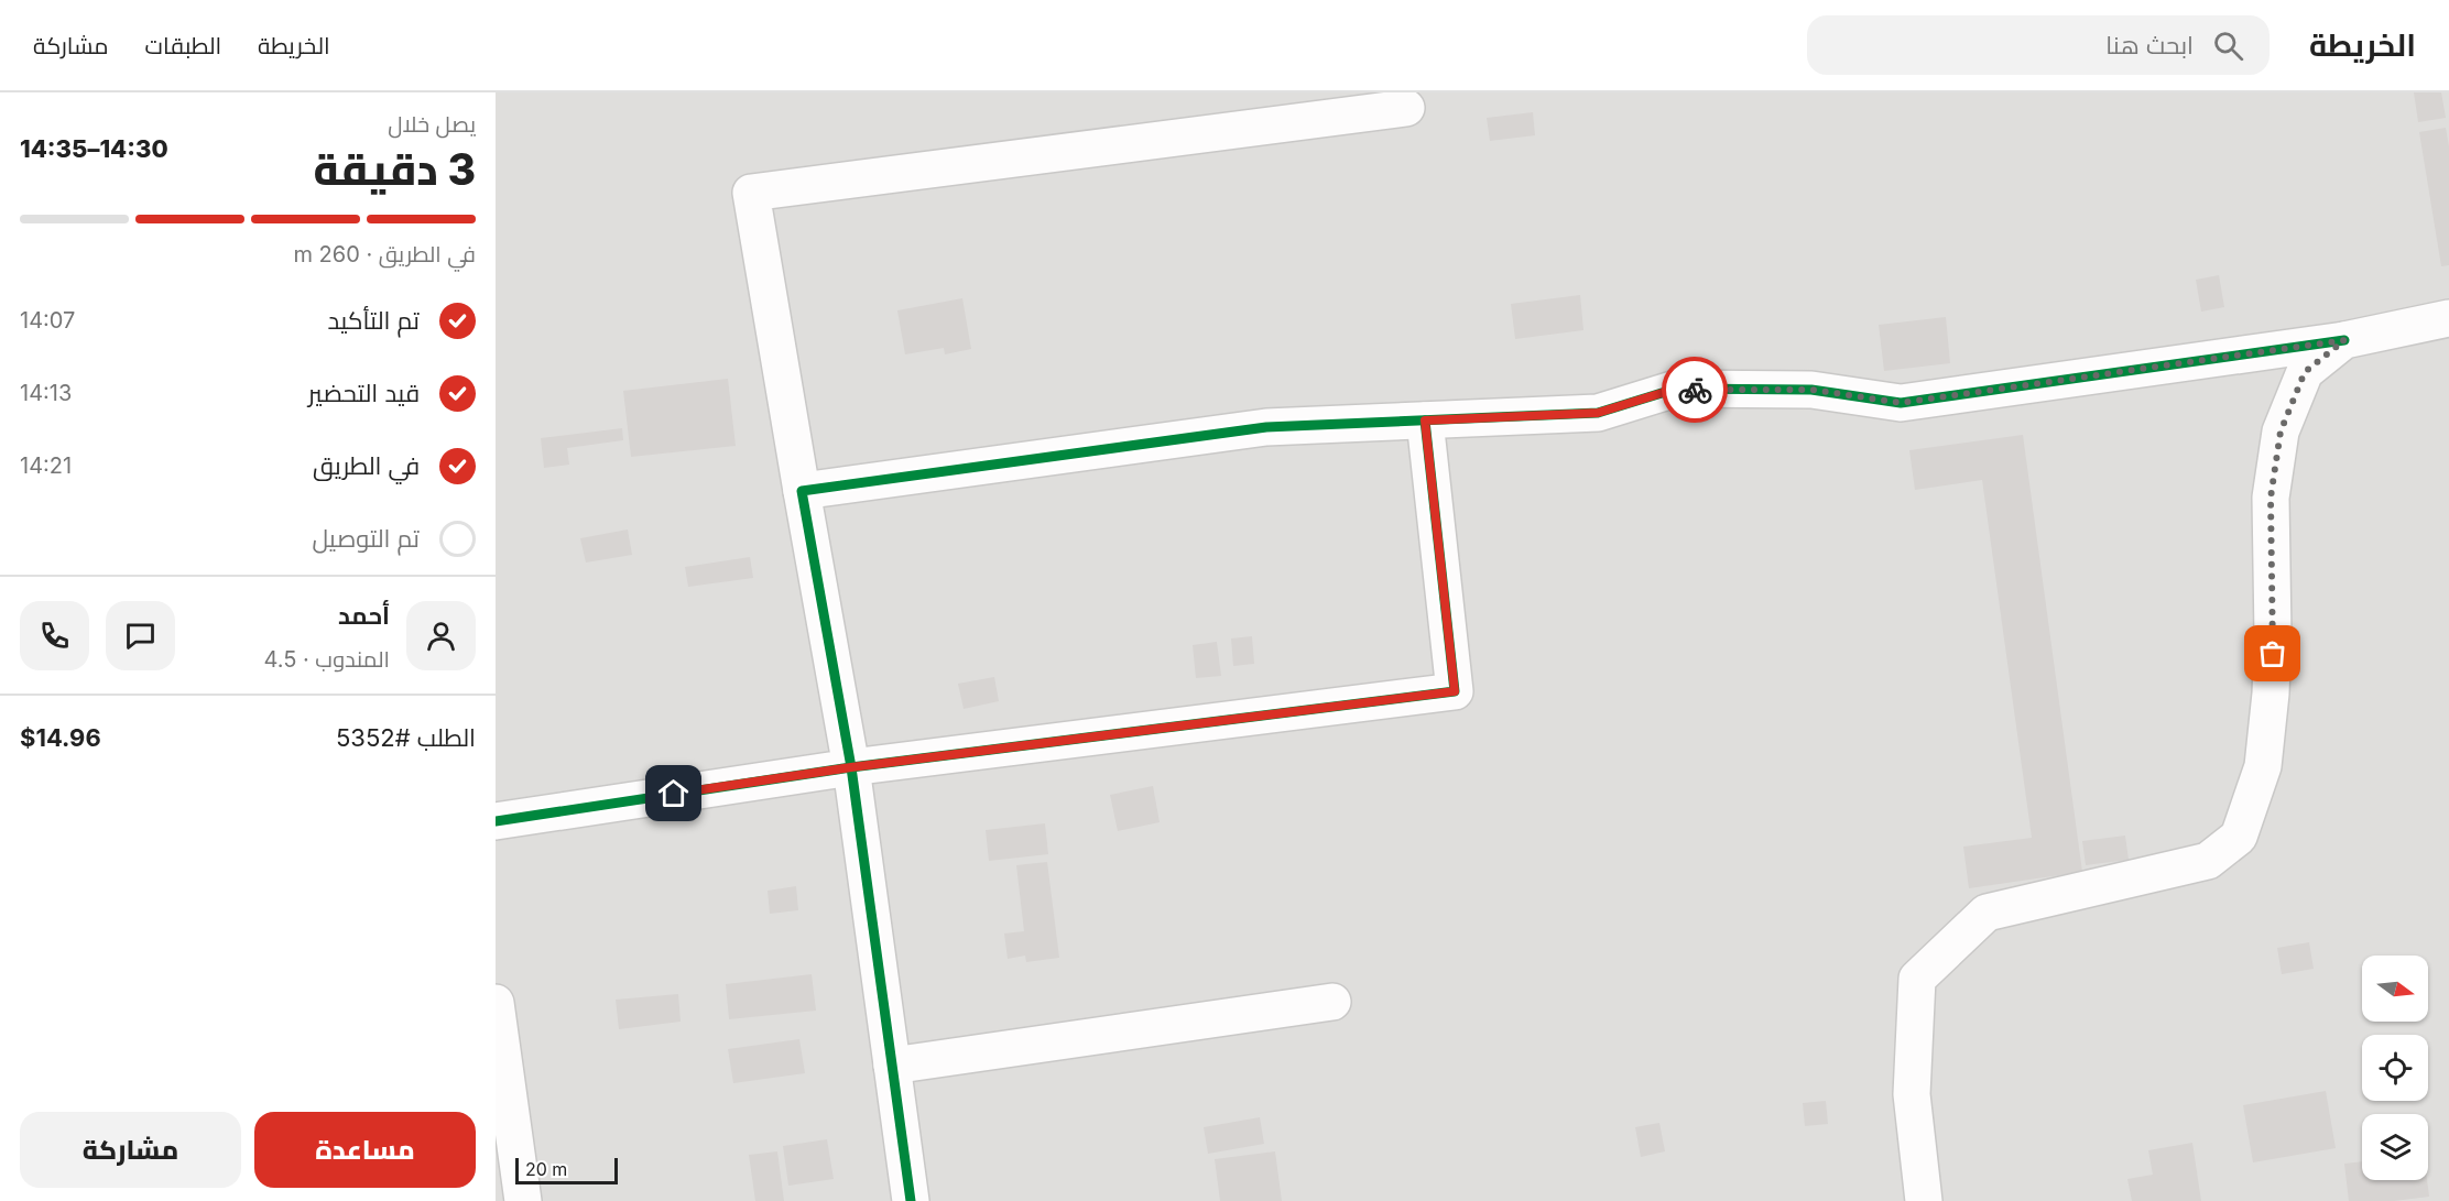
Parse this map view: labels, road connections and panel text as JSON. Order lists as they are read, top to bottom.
{
  "scale_bar": "20 m",
  "north": "right",
  "page": {
    "header": "الخريطة",
    "search": "ابحث هنا",
    "nav": ["الخريطة", "الطبقات", "مشاركة"],
    "heading": ["3 دقيقة", "يصل خلال", "14:30–14:35"],
    "panel": [
      "أحمد",
      "المندوب · 4.5",
      "الطلب #5352",
      "$14.96"
    ],
    "bar": "في الطريق · 260 m",
    "list": [
      ["تم التأكيد", "14:07"],
      ["قيد التحضير", "14:13"],
      ["في الطريق", "14:21"],
      "تم التوصيل"
    ],
    "buttons": ["مساعدة", "مشاركة"],
    "scale": "20 m"
  }
}
